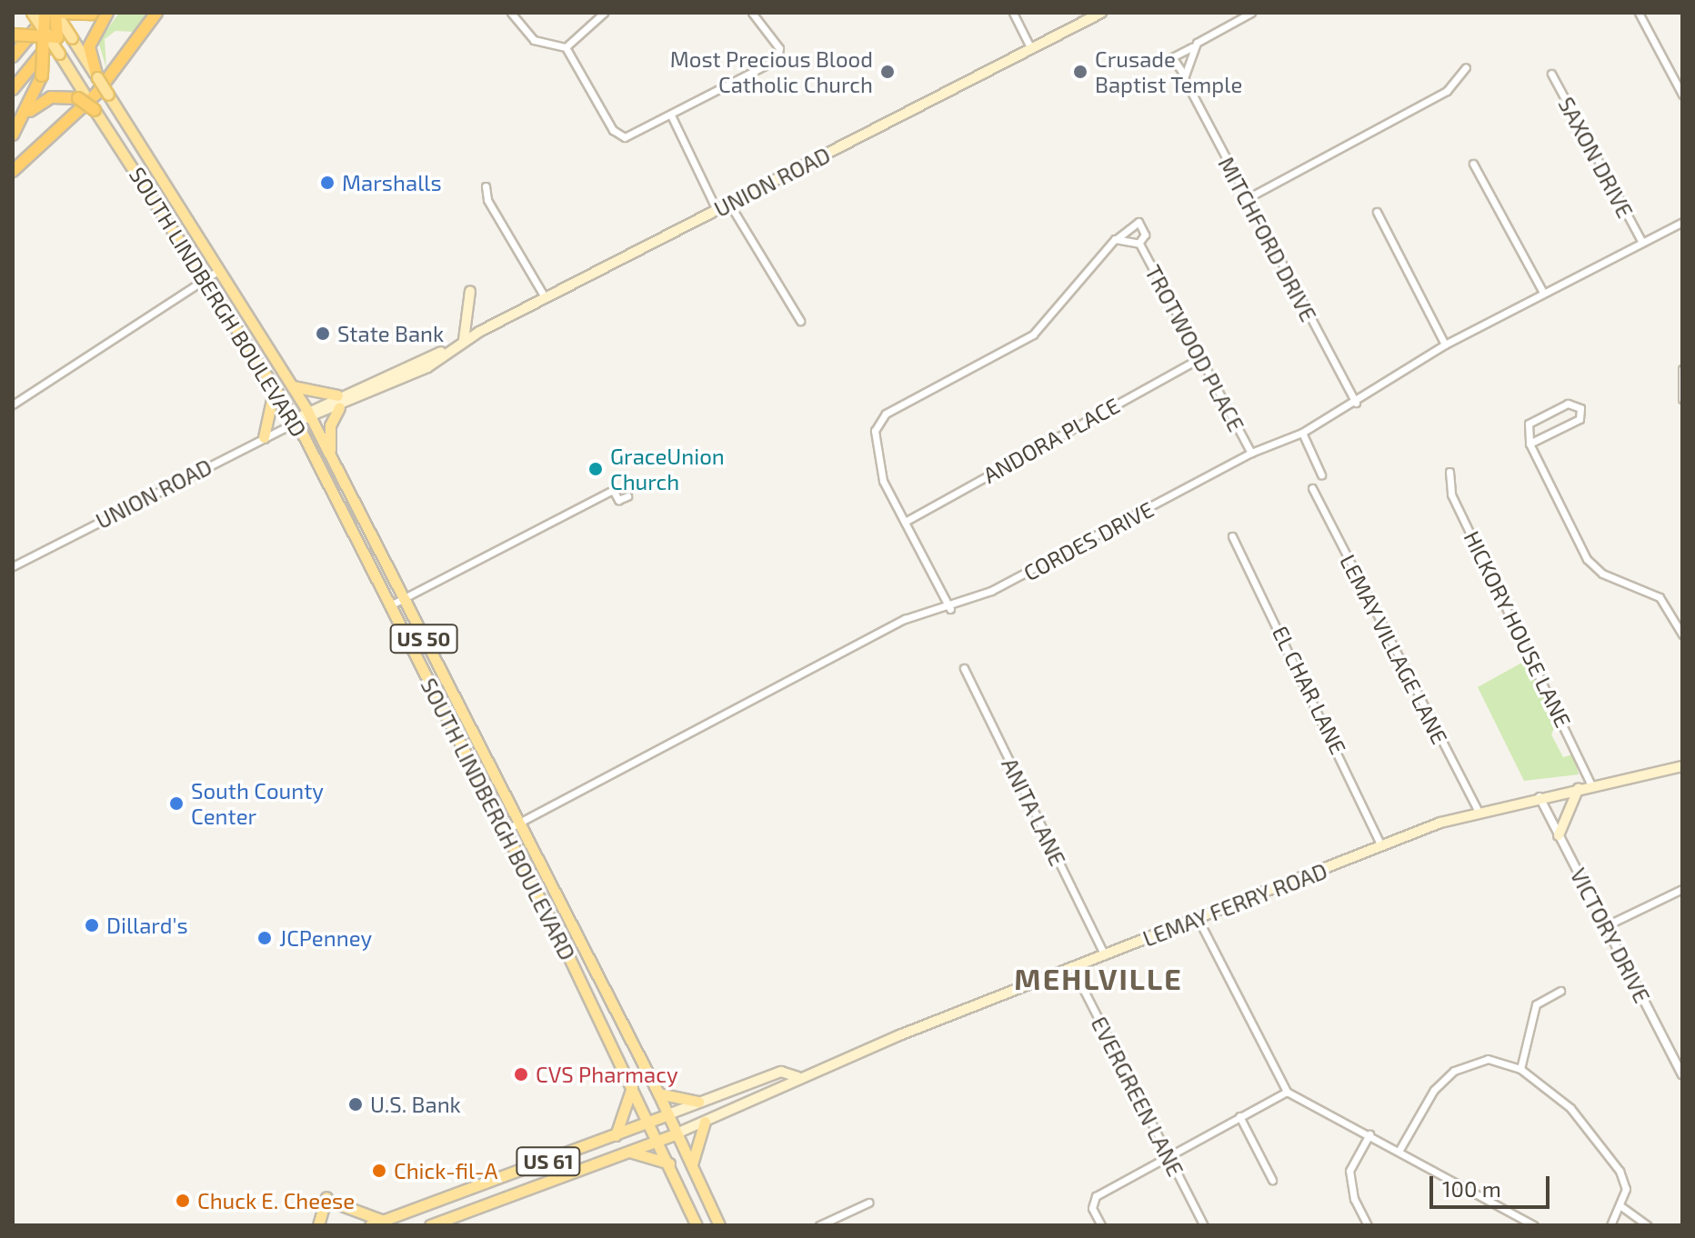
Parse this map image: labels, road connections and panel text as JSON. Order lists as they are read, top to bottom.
{
  "streets": {
    "main road": [
      "UNION ROAD",
      "SOUTH LINDBERGH BOULEVARD",
      "US 50",
      "LEMAY FERRY ROAD",
      "US 61"
    ],
    "street": [
      "SAXON DRIVE",
      "MITCHFORD DRIVE",
      "TROTWOOD PLACE",
      "ANDORA PLACE",
      "CORDES DRIVE",
      "HICKORY HOUSE LANE",
      "LEMAY VILLAGE LANE",
      "EL CHAR LANE",
      "ANITA LANE",
      "VICTORY DRIVE",
      "EVERGREEN LANE"
    ]
  },
  "crossings": [
    ["SAXON DRIVE", "CORDES DRIVE"],
    ["UNION ROAD", "SOUTH LINDBERGH BOULEVARD"],
    ["MITCHFORD DRIVE", "CORDES DRIVE"],
    ["SOUTH LINDBERGH BOULEVARD", "CORDES DRIVE"],
    ["SOUTH LINDBERGH BOULEVARD", "LEMAY FERRY ROAD"],
    ["TROTWOOD PLACE", "ANDORA PLACE"],
    ["TROTWOOD PLACE", "CORDES DRIVE"],
    ["HICKORY HOUSE LANE", "LEMAY FERRY ROAD"],
    ["LEMAY VILLAGE LANE", "LEMAY FERRY ROAD"],
    ["EL CHAR LANE", "LEMAY FERRY ROAD"],
    ["ANITA LANE", "LEMAY FERRY ROAD"],
    ["LEMAY FERRY ROAD", "VICTORY DRIVE"],
    ["LEMAY FERRY ROAD", "EVERGREEN LANE"]
  ],
  "districts": ["MEHLVILLE"],
  "places": [
    "Most Precious Blood Catholic Church",
    "Crusade Baptist Temple",
    "Marshalls",
    "State Bank",
    "GraceUnion Church",
    "South County Center",
    "Dillard's",
    "JCPenney",
    "CVS Pharmacy",
    "U.S. Bank",
    "Chick-fil-A",
    "Chuck E. Cheese"
  ],
  "scale_bar": "100 m"
}
